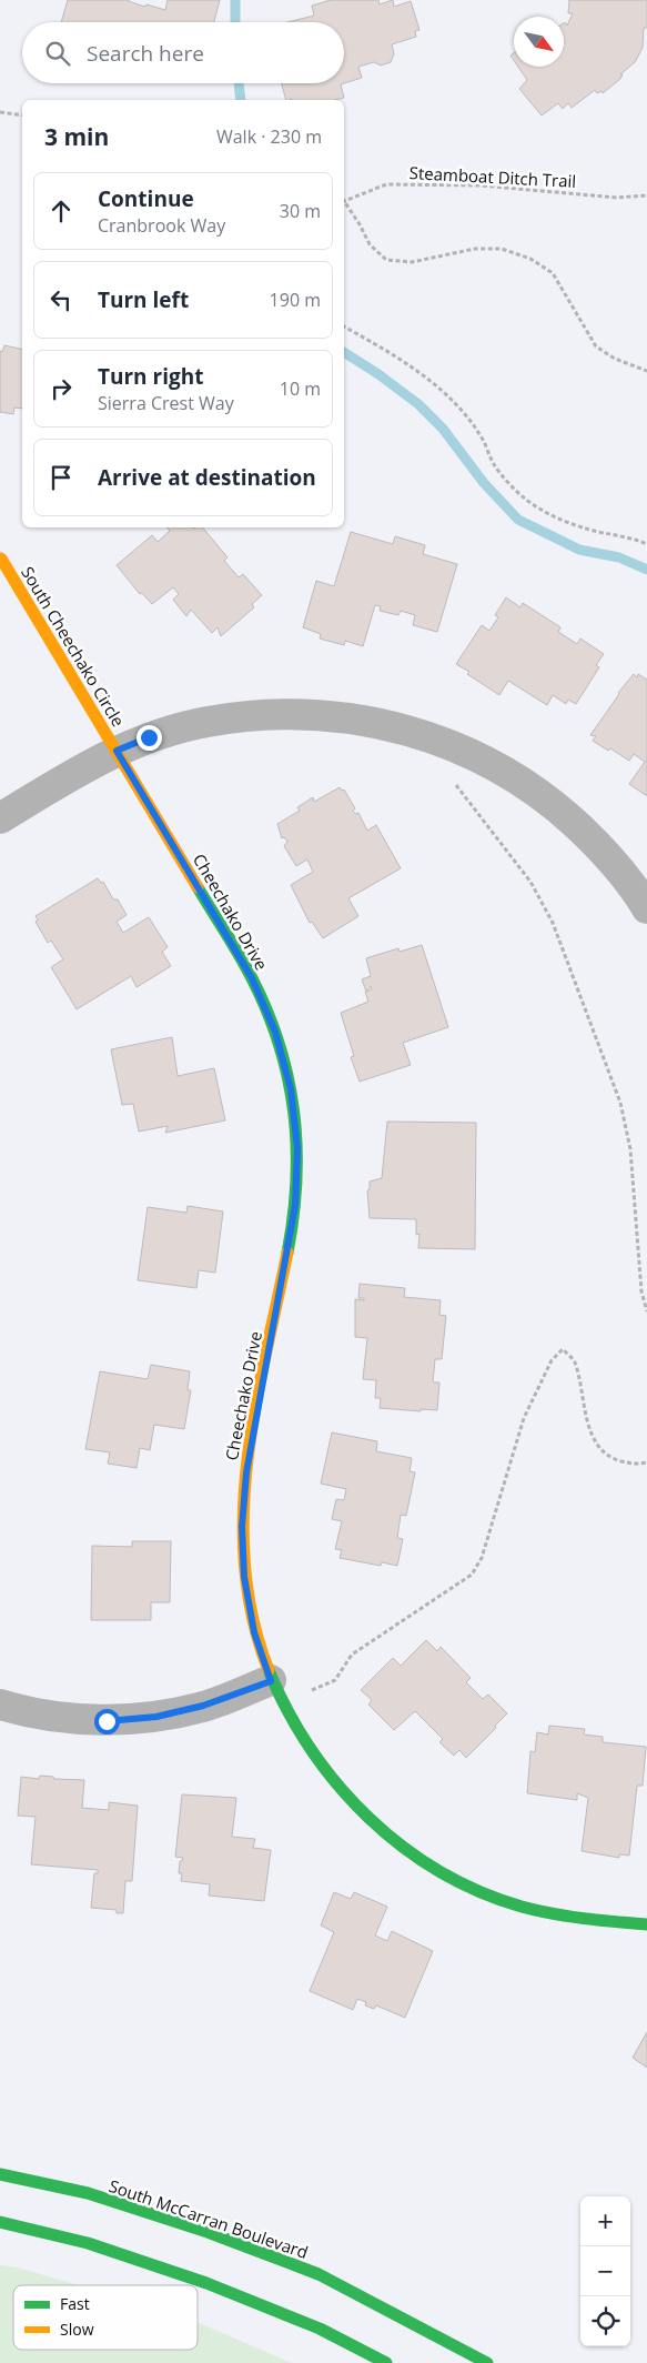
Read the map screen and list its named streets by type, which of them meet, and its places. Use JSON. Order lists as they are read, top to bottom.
{
  "streets": {
    "street": ["South Cheechako Circle", "Cheechako Drive", "South McCarran Boulevard"],
    "path": ["Steamboat Ditch Trail"]
  },
  "crossings": [
    ["South Cheechako Circle", "Cheechako Drive"]
  ],
  "legend": ["Fast", "Slow"],
  "north": "bottom right",
  "page": {
    "search": "Search here",
    "heading": ["3 min", "Walk · 230 m"],
    "list": [
      ["Continue", "Cranbrook Way", "30 m"],
      ["Turn left", "190 m"],
      ["Turn right", "Sierra Crest Way", "10 m"],
      "Arrive at destination"
    ],
    "map_buttons": ["+", "−"]
  }
}
